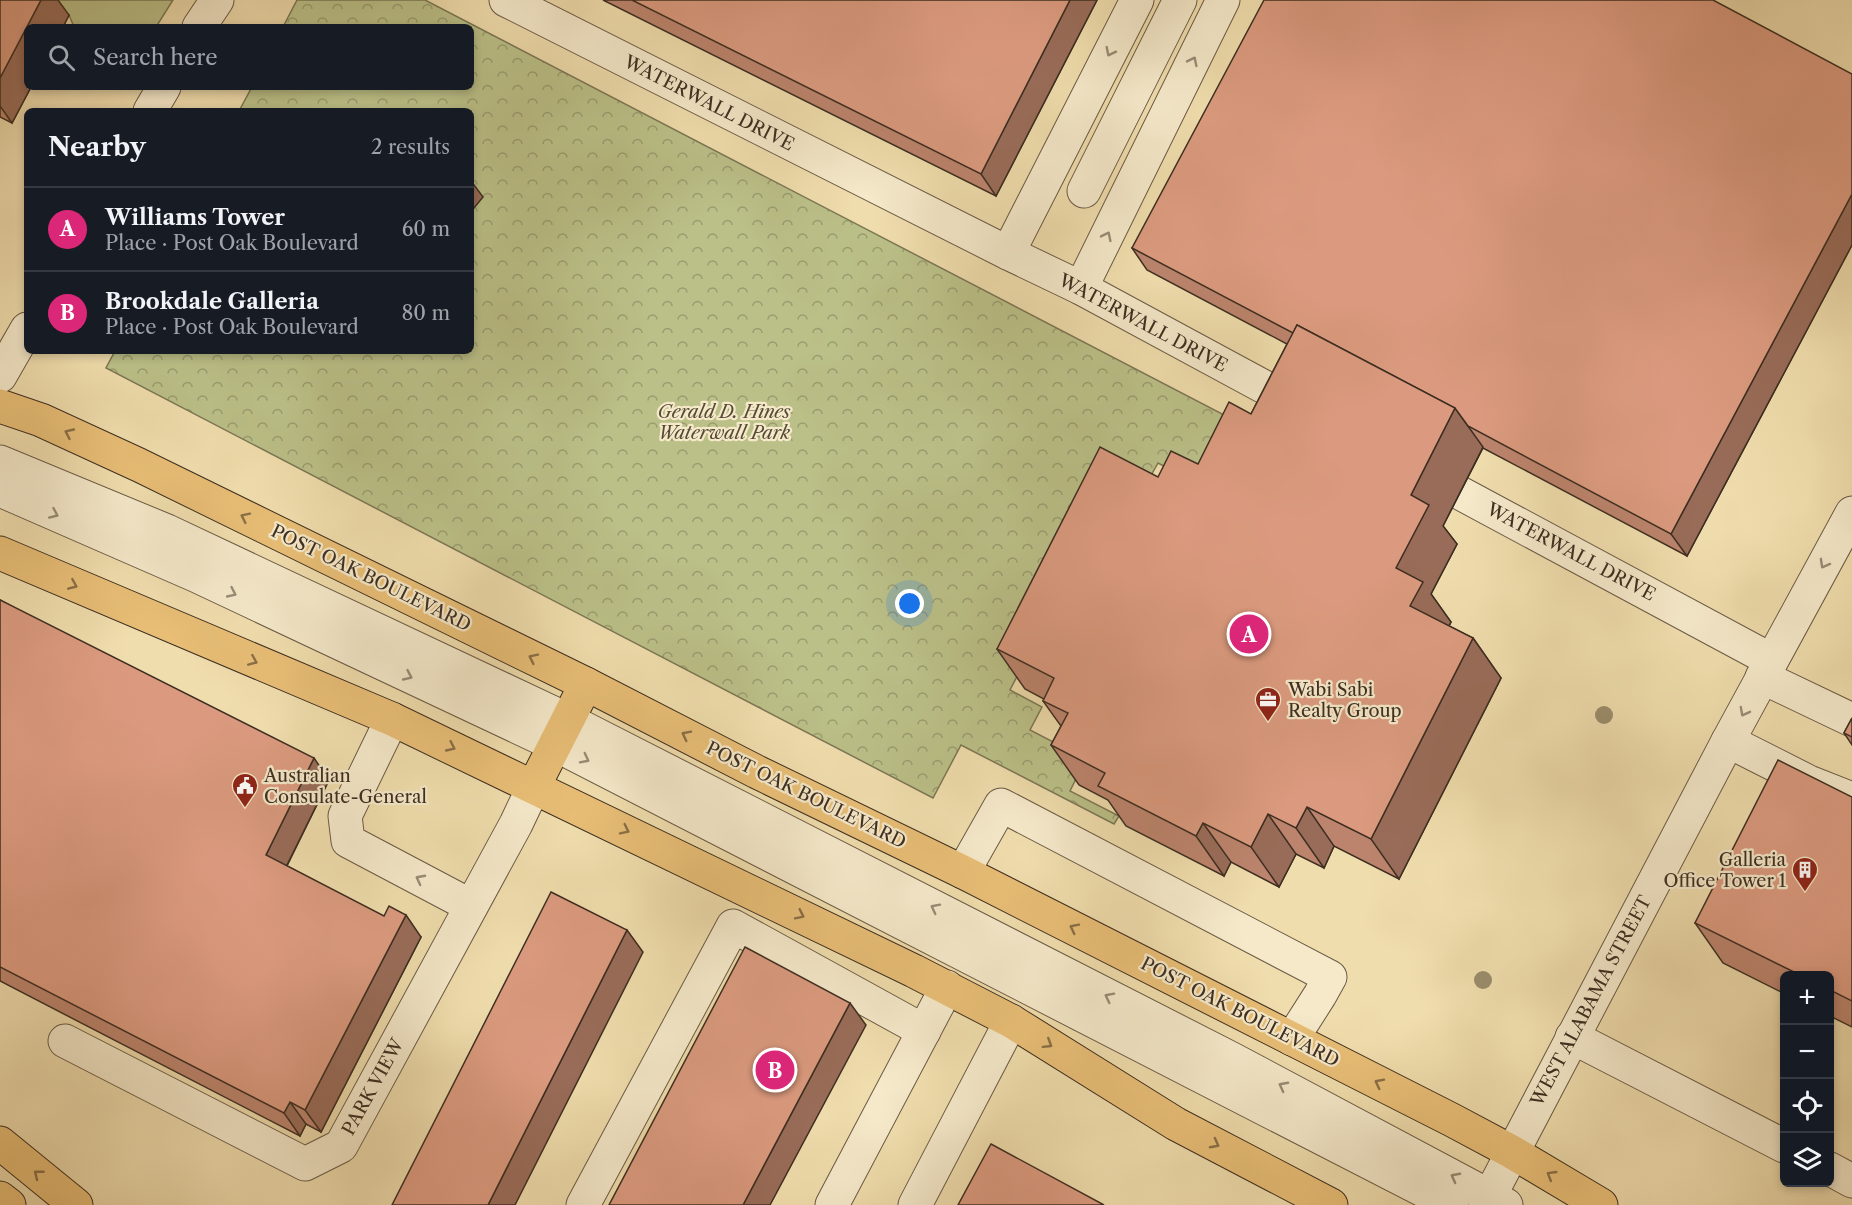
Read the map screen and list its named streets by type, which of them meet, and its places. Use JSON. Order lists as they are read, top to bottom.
{
  "streets": {
    "main road": ["POST OAK BOULEVARD"],
    "street": ["WATERWALL DRIVE", "WEST ALABAMA STREET", "PARK VIEW"]
  },
  "crossings": [
    ["WATERWALL DRIVE", "WEST ALABAMA STREET"],
    ["POST OAK BOULEVARD", "WEST ALABAMA STREET"]
  ],
  "parks": ["Gerald D. Hines Waterwall Park"],
  "places": {
    "office": ["Wabi Sabi Realty Group"],
    "public building": ["Australian Consulate-General"],
    "building": ["Galleria Office Tower 1"]
  },
  "page": {
    "search": "Search here",
    "heading": ["Nearby", "2 results"],
    "list": [
      {
        "mark": "A",
        "name": "Williams Tower",
        "note": "Place · Post Oak Boulevard",
        "value": "60 m"
      },
      {
        "mark": "B",
        "name": "Brookdale Galleria",
        "note": "Place · Post Oak Boulevard",
        "value": "80 m"
      }
    ],
    "pins": ["A", "B"],
    "map_buttons": ["+", "−"]
  }
}
